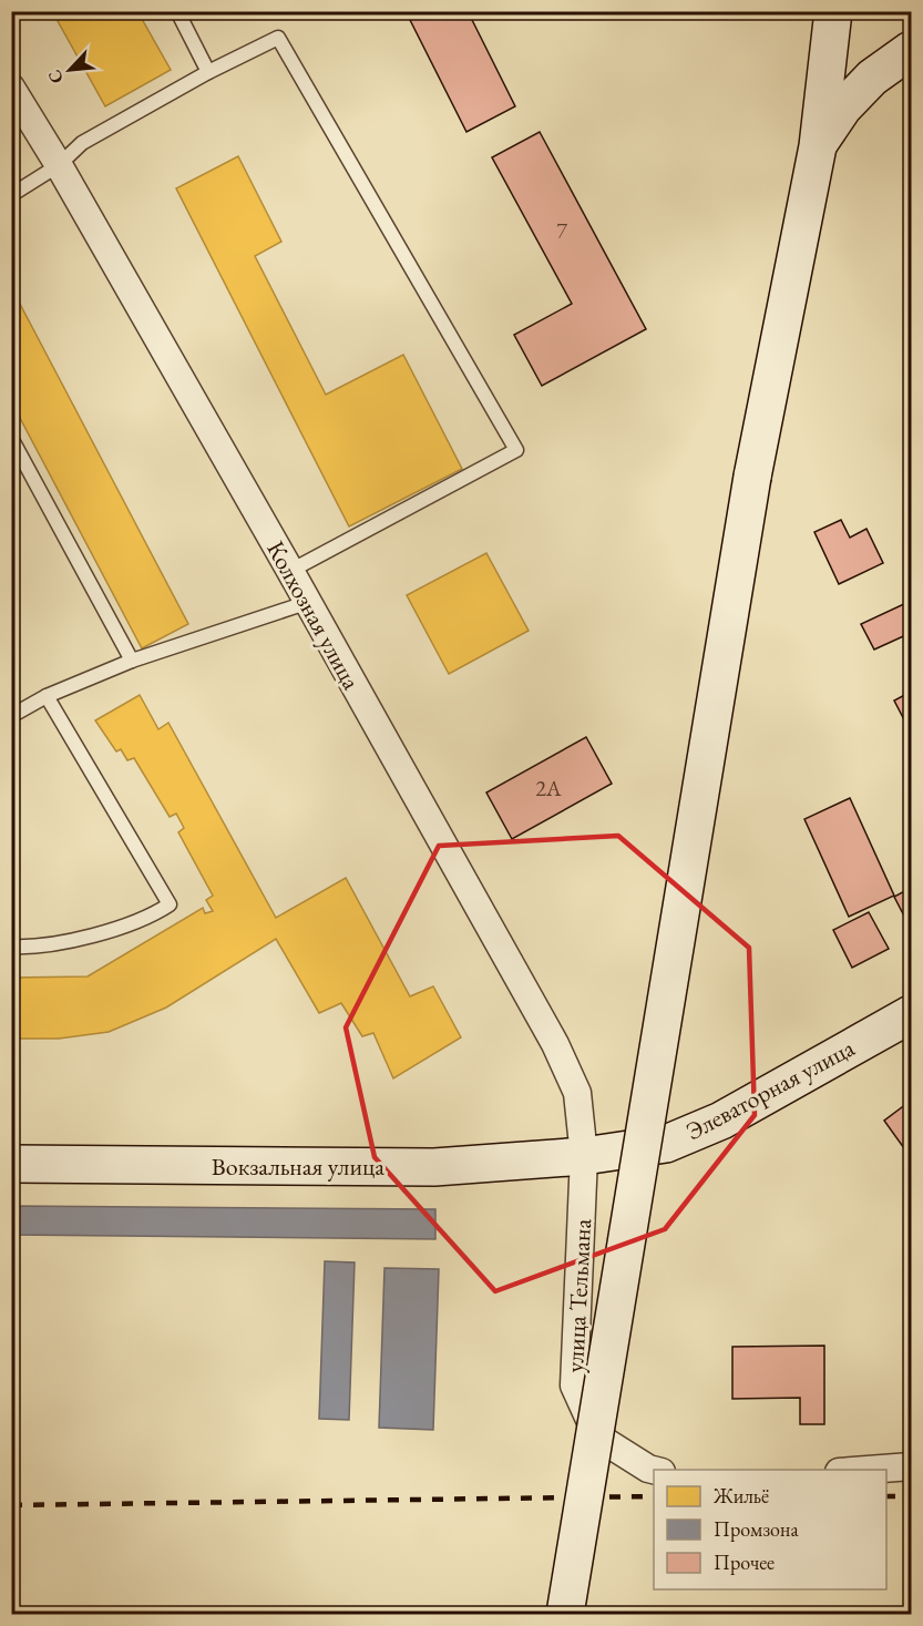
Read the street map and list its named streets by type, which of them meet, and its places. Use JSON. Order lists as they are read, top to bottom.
{
  "streets": {
    "main road": ["Элеваторная улица", "Вокзальная улица"],
    "street": ["Колхозная улица", "улица Тельмана"]
  },
  "crossings": [
    ["Колхозная улица", "Элеваторная улица"],
    ["Колхозная улица", "Вокзальная улица"],
    ["Колхозная улица", "улица Тельмана"],
    ["Элеваторная улица", "Вокзальная улица"],
    ["Элеваторная улица", "улица Тельмана"],
    ["Вокзальная улица", "улица Тельмана"]
  ],
  "house_numbers": ["7", "2А"],
  "legend": ["Жильё", "Промзона", "Прочее"],
  "north": "bottom left"
}
